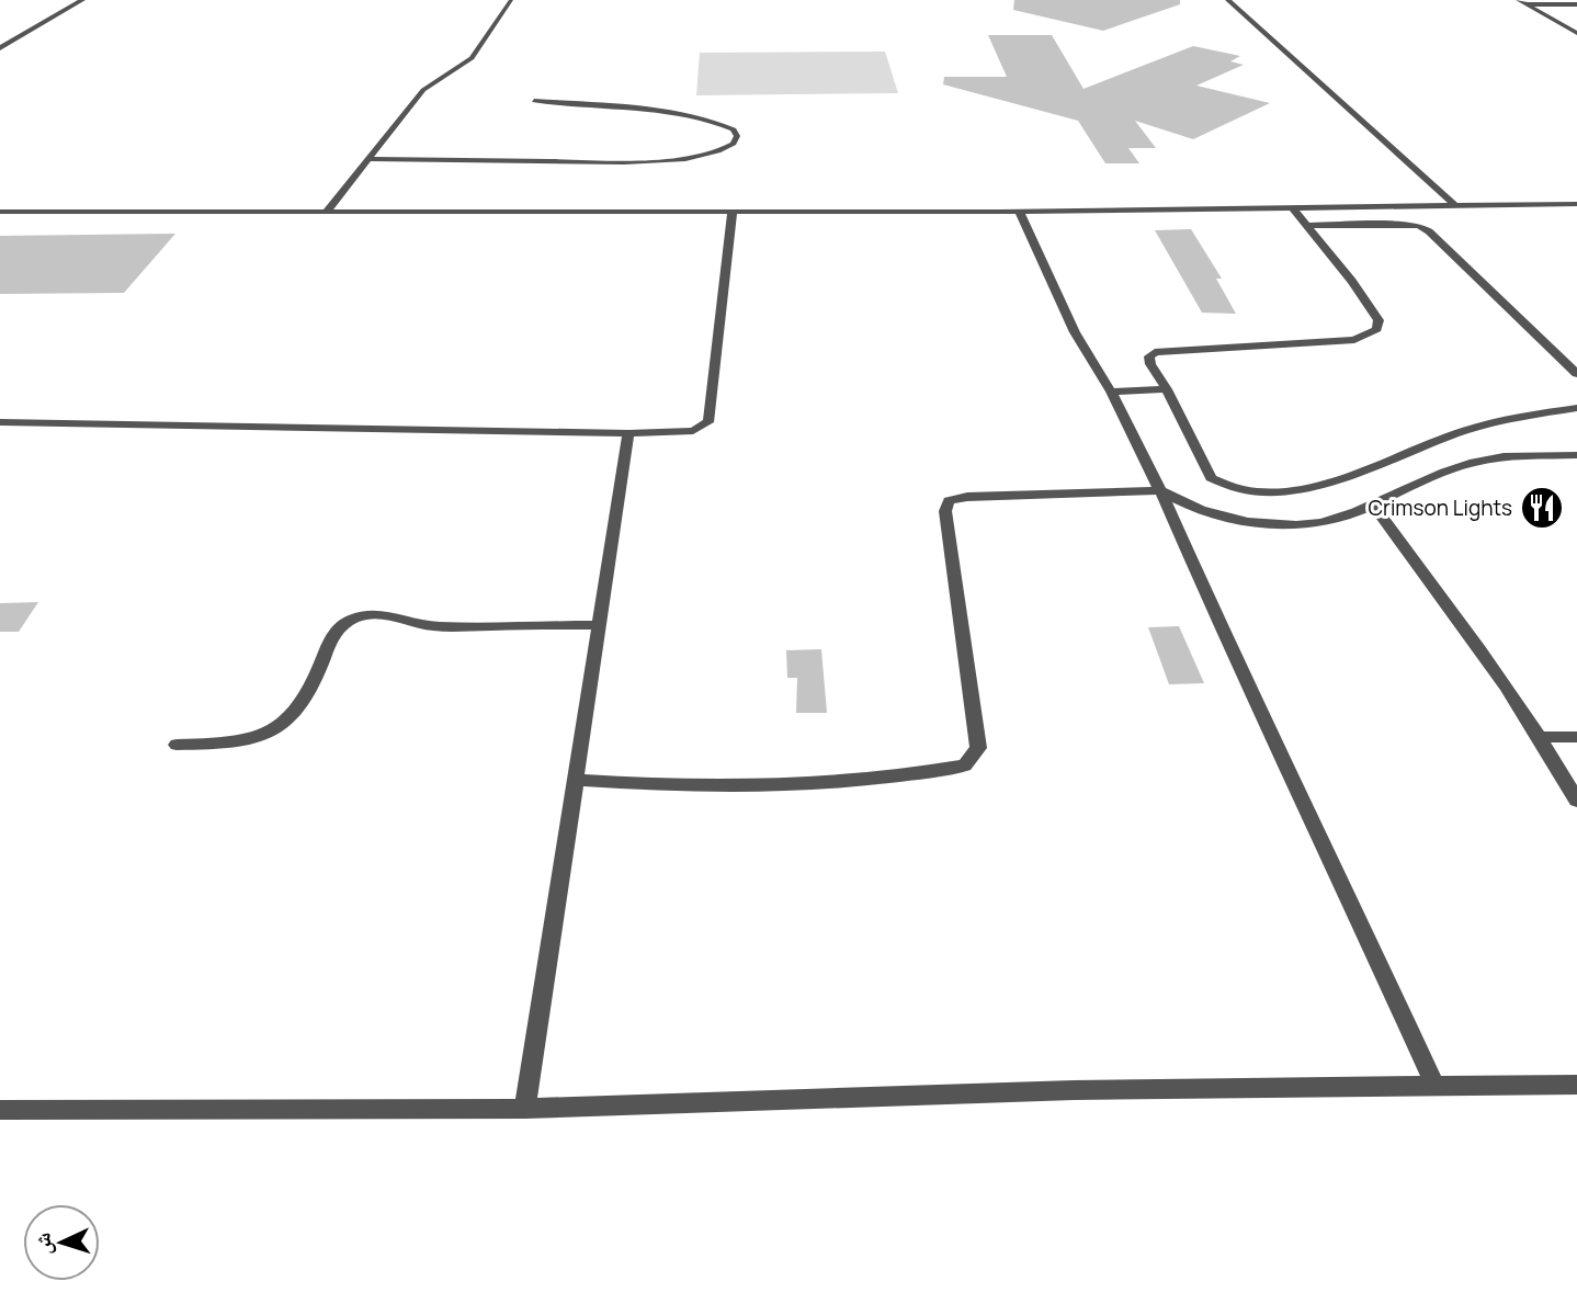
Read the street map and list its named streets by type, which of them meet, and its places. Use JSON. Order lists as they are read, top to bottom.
{
  "places": {
    "restaurant": ["Crimson Lights"]
  },
  "north": "left"
}
